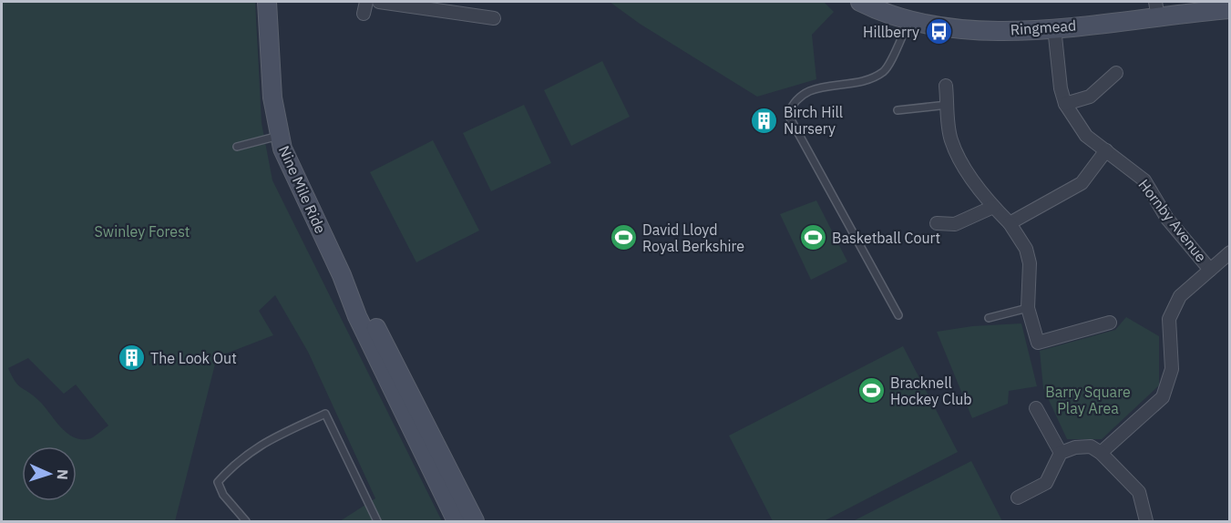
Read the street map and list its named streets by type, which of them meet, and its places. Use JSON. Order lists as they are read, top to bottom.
{
  "streets": {
    "main road": ["Ringmead", "Nine Mile Ride"],
    "street": ["Hornby Avenue"]
  },
  "crossings": [
    ["Ringmead", "Hornby Avenue"]
  ],
  "parks": ["Swinley Forest", "Barry Square Play Area"],
  "places": {
    "bus stop": ["Hillberry"],
    "building": ["Birch Hill Nursery", "The Look Out"],
    "sports": ["David Lloyd Royal Berkshire", "Basketball Court", "Bracknell Hockey Club"]
  },
  "north": "right"
}
